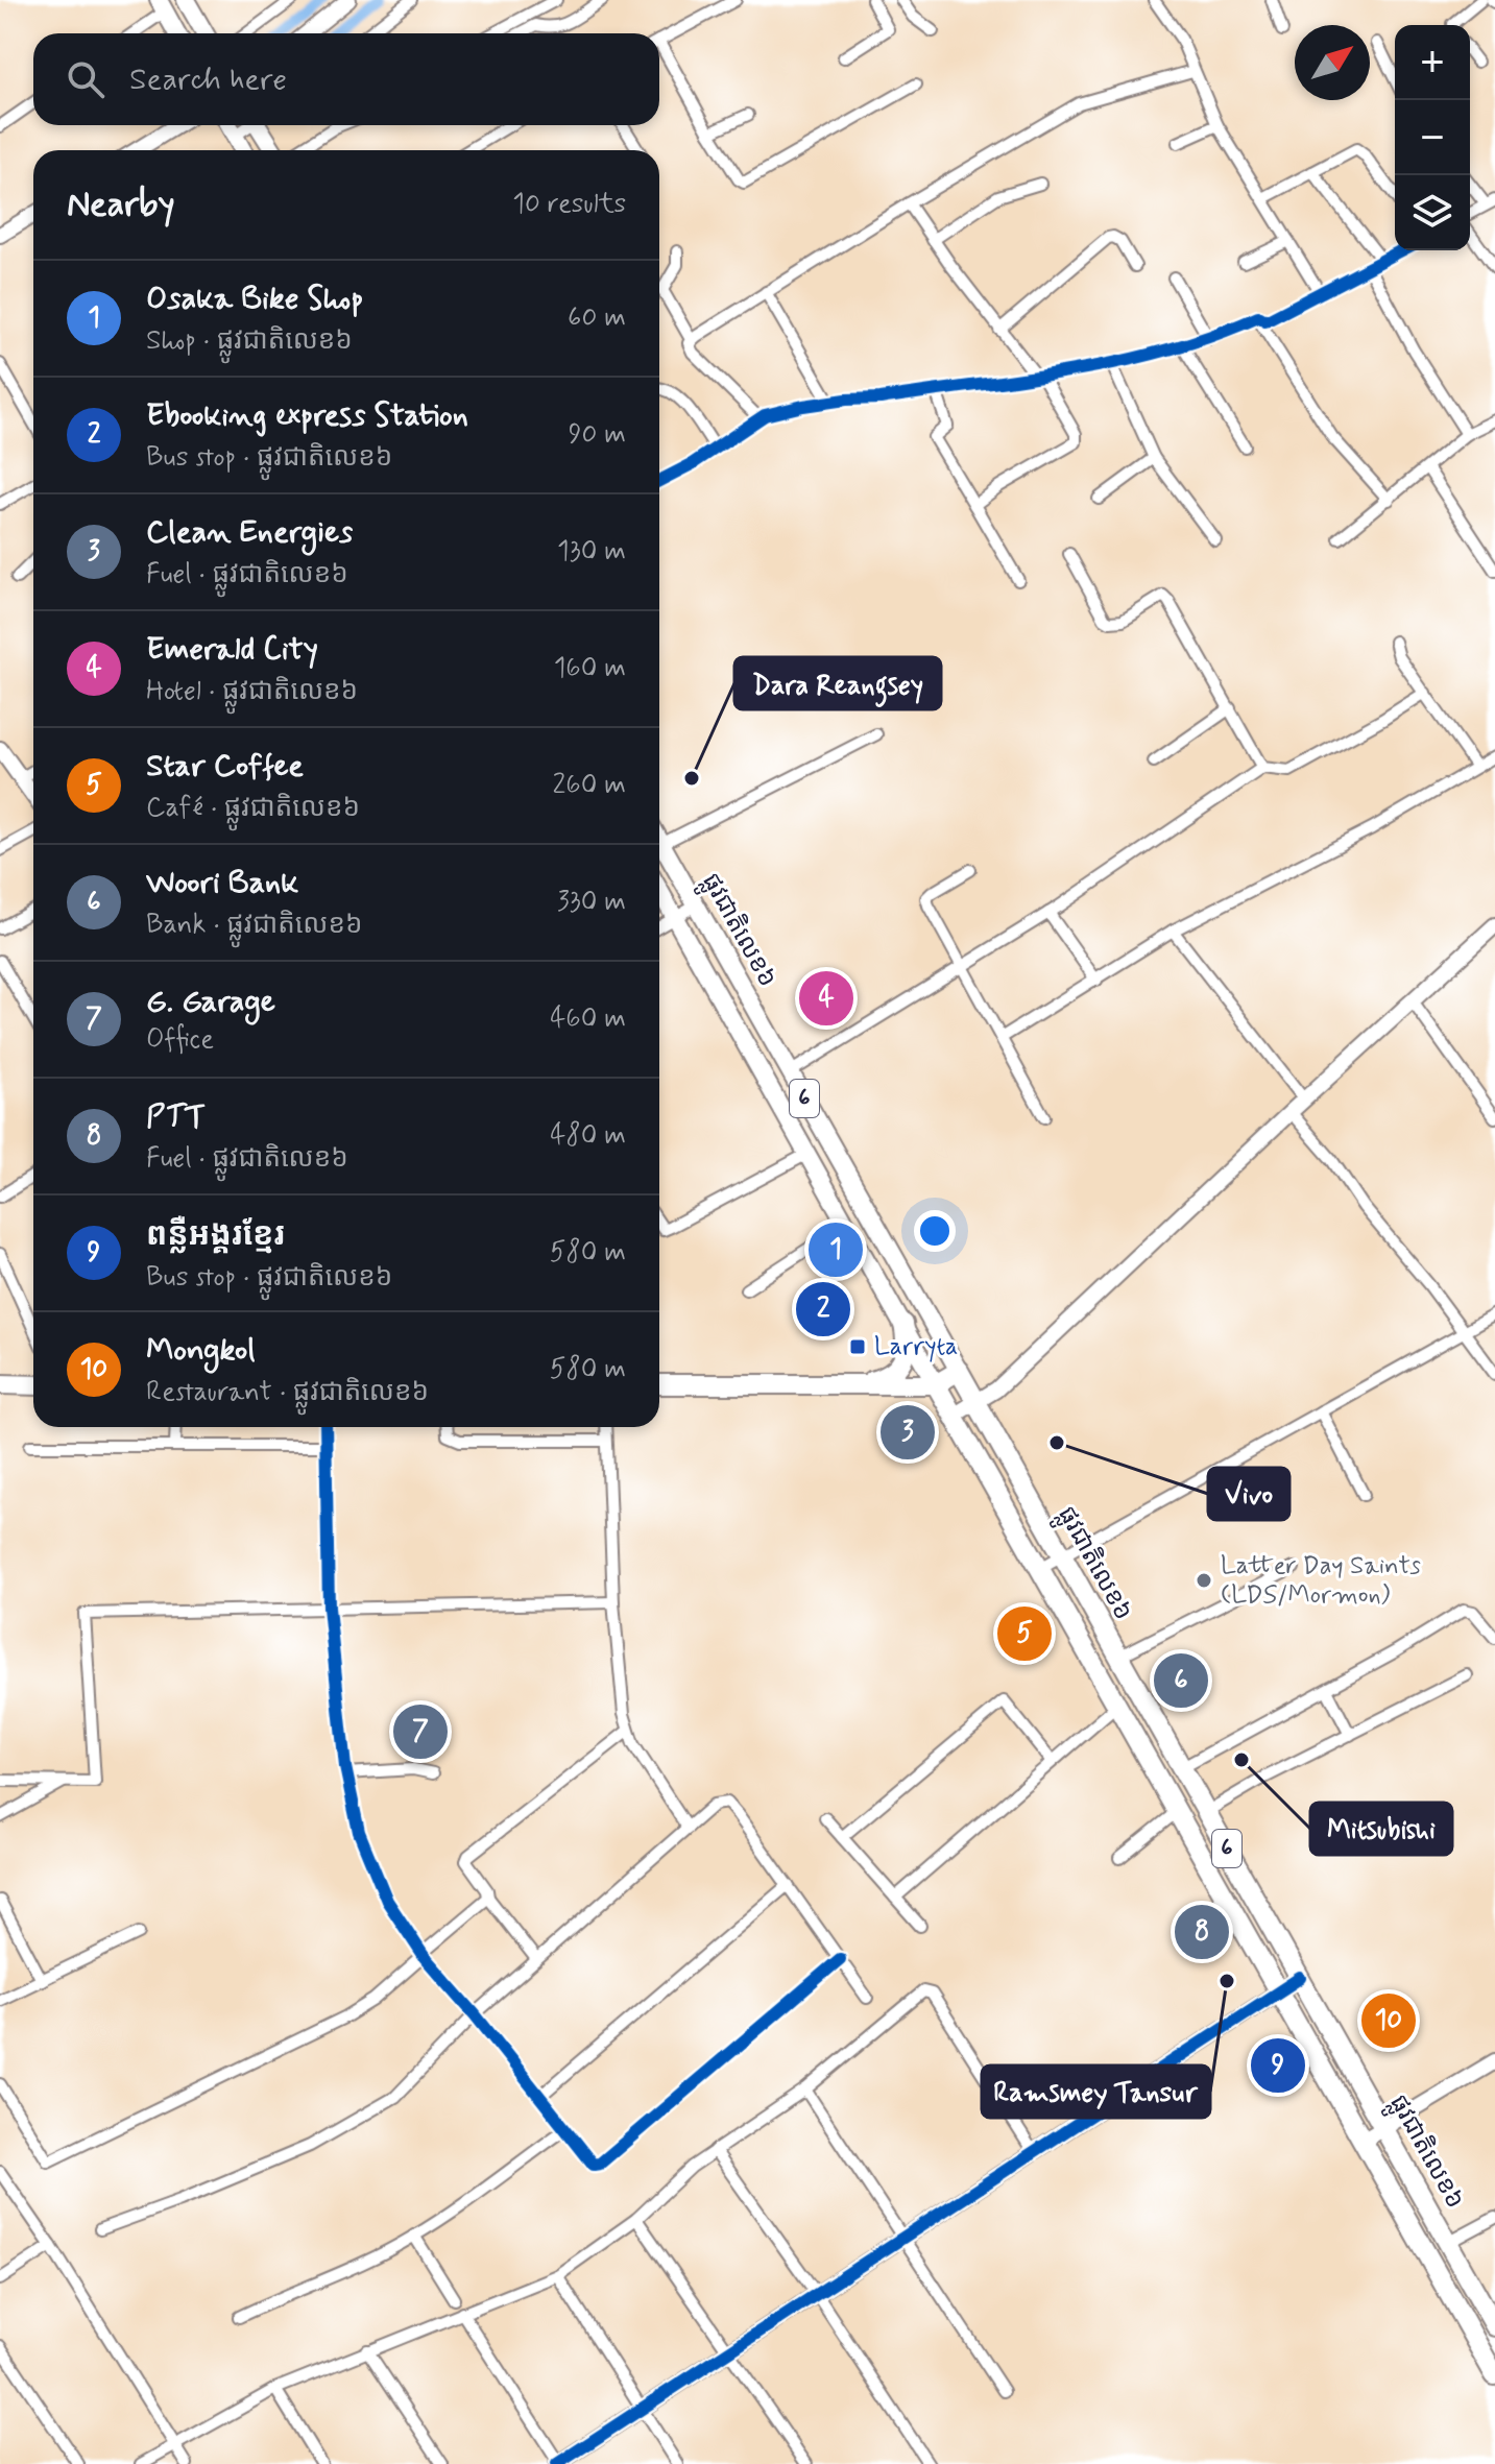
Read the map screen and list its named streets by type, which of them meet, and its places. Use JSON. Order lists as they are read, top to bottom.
{
  "streets": {
    "highway": ["ផ្លូវជាតិលេខ៦", "6"]
  },
  "places": {
    "other": [
      "Dara Reangsey",
      "Vivo",
      "Latter Day Saints (LDS/Mormon)",
      "Mitsubishi",
      "Ramsmey Tansur"
    ],
    "transit": ["Larryta"]
  },
  "north": "top right",
  "page": {
    "map_buttons": ["+", "−"],
    "search": "Search here",
    "heading": ["Nearby", "10 results"],
    "list": [
      {
        "mark": "1",
        "name": "Osaka Bike Shop",
        "note": "Shop · ផ្លូវជាតិលេខ៦",
        "value": "60 m"
      },
      {
        "mark": "2",
        "name": "Ebooking express Station",
        "note": "Bus stop · ផ្លូវជាតិលេខ៦",
        "value": "90 m"
      },
      {
        "mark": "3",
        "name": "Clean Energies",
        "note": "Fuel · ផ្លូវជាតិលេខ៦",
        "value": "130 m"
      },
      {
        "mark": "4",
        "name": "Emerald City",
        "note": "Hotel · ផ្លូវជាតិលេខ៦",
        "value": "160 m"
      },
      {
        "mark": "5",
        "name": "Star Coffee",
        "note": "Café · ផ្លូវជាតិលេខ៦",
        "value": "260 m"
      },
      {
        "mark": "6",
        "name": "Woori Bank",
        "note": "Bank · ផ្លូវជាតិលេខ៦",
        "value": "330 m"
      },
      {
        "mark": "7",
        "name": "G. Garage",
        "note": "Office",
        "value": "460 m"
      },
      {
        "mark": "8",
        "name": "PTT",
        "note": "Fuel · ផ្លូវជាតិលេខ៦",
        "value": "480 m"
      },
      {
        "mark": "9",
        "name": "ពន្លឺអង្គរខ្មែរ",
        "note": "Bus stop · ផ្លូវជាតិលេខ៦",
        "value": "580 m"
      },
      {
        "mark": "10",
        "name": "Mongkol",
        "note": "Restaurant · ផ្លូវជាតិលេខ៦",
        "value": "580 m"
      }
    ],
    "pins": [
      "4",
      "1",
      "2",
      "3",
      "5",
      "6",
      "7",
      "8",
      "10",
      "9"
    ]
  }
}
